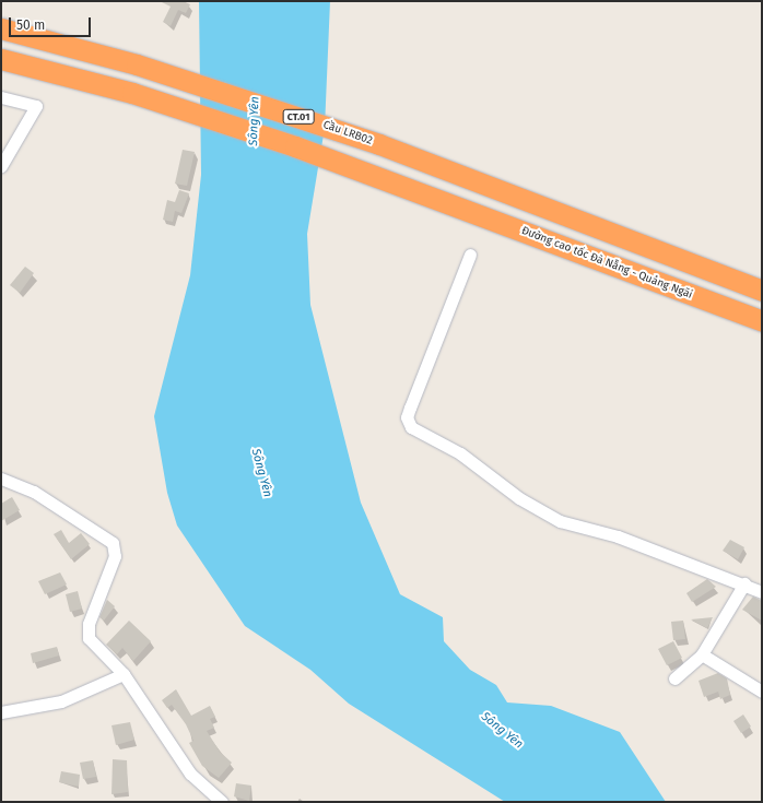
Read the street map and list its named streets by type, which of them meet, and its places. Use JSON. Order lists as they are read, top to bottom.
{
  "streets": {
    "highway": ["CT.01", "Cầu LRB02", "Đường cao tốc Đà Nẵng - Quảng Ngãi"]
  },
  "water": ["Sông Yên"],
  "scale_bar": "50 m"
}
